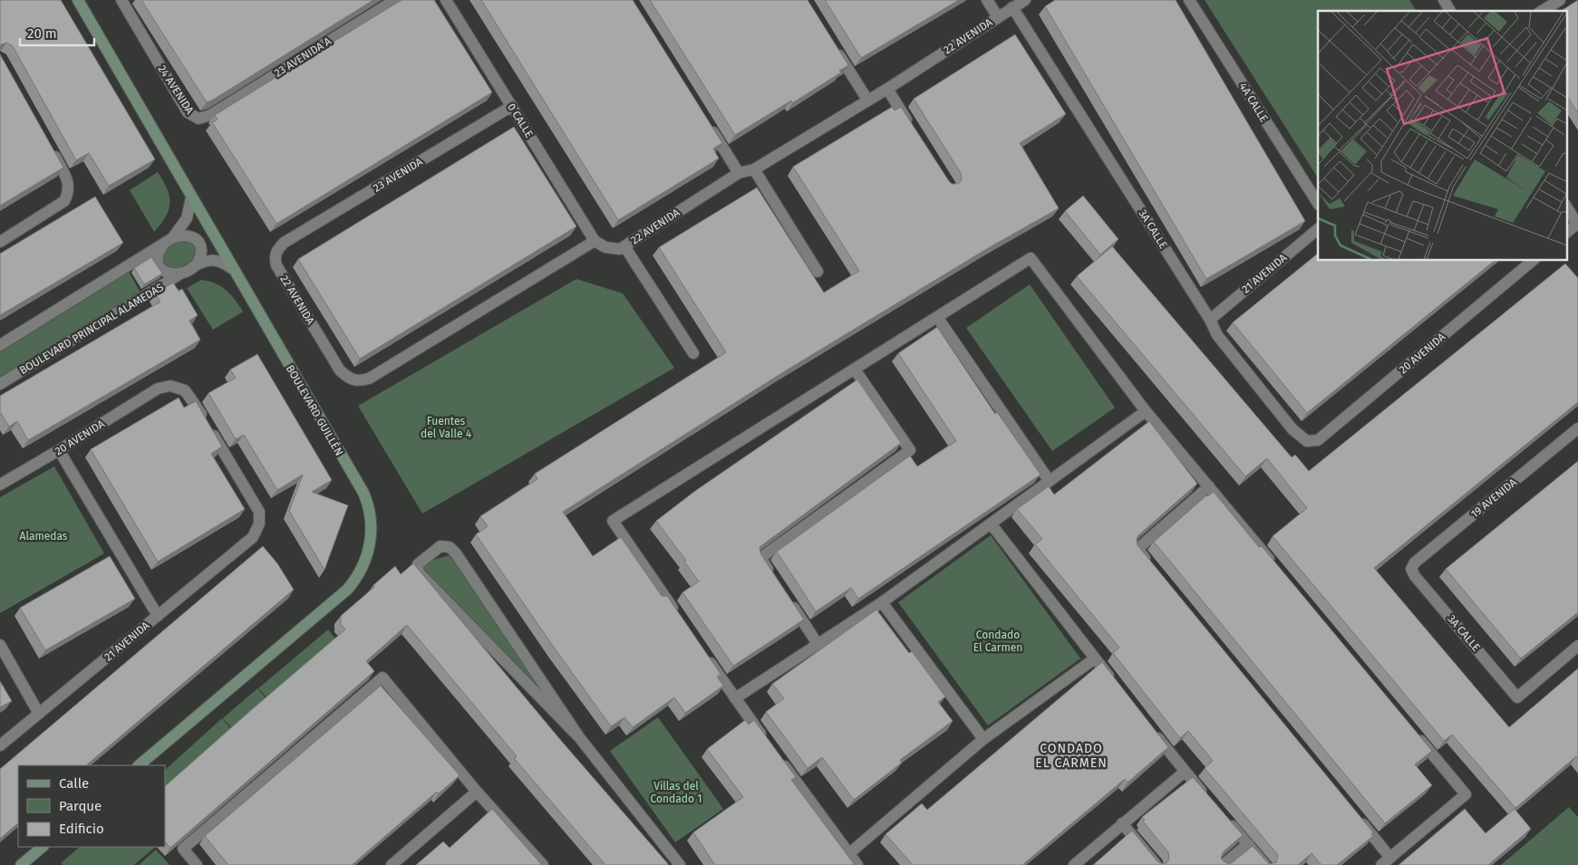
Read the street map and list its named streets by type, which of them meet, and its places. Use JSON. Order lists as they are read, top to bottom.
{
  "streets": {
    "main road": ["BOULEVARD GUILLÉN"],
    "street": [
      "22 AVENIDA",
      "23 AVENIDA A",
      "24 AVENIDA",
      "4A CALLE",
      "0 CALLE",
      "23 AVENIDA",
      "3A CALLE",
      "21 AVENIDA",
      "BOULEVARD PRINCIPAL ALAMEDAS",
      "20 AVENIDA",
      "19 AVENIDA"
    ]
  },
  "crossings": [
    ["22 AVENIDA", "0 CALLE"],
    ["22 AVENIDA", "23 AVENIDA"],
    ["22 AVENIDA", "3A CALLE"],
    ["23 AVENIDA A", "24 AVENIDA"],
    ["0 CALLE", "23 AVENIDA"],
    ["3A CALLE", "21 AVENIDA"],
    ["3A CALLE", "20 AVENIDA"],
    ["3A CALLE", "19 AVENIDA"],
    ["21 AVENIDA", "20 AVENIDA"]
  ],
  "districts": ["CONDADO EL CARMEN"],
  "parks": [
    "Fuentes del Valle 4",
    "Alamedas",
    "Condado El Carmen",
    "Villas del Condado 1"
  ],
  "legend": ["Calle", "Parque", "Edificio"],
  "scale_bar": "20 m"
}
